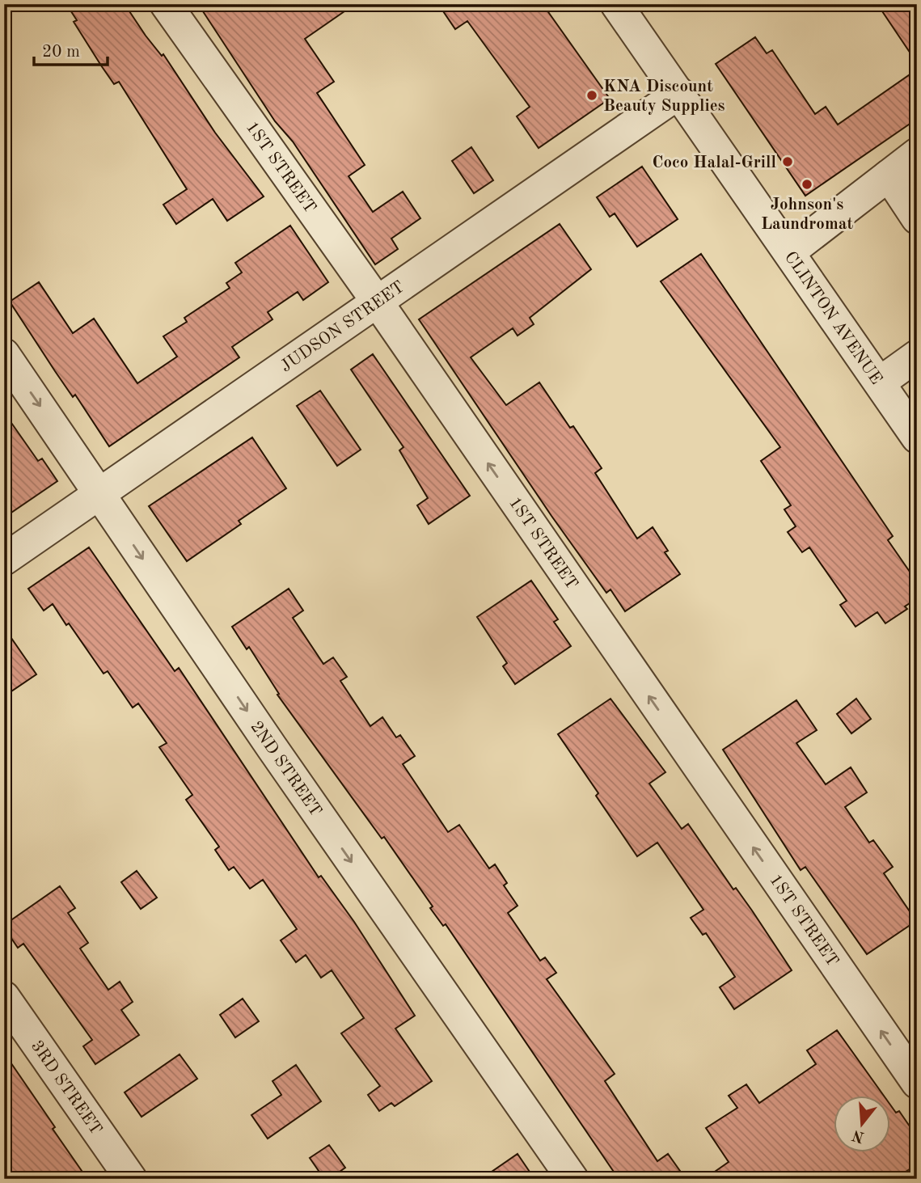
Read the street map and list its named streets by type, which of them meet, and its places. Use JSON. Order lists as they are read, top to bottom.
{
  "streets": {
    "street": [
      "1ST STREET",
      "CLINTON AVENUE",
      "JUDSON STREET",
      "2ND STREET",
      "3RD STREET"
    ]
  },
  "crossings": [
    ["1ST STREET", "JUDSON STREET"],
    ["CLINTON AVENUE", "JUDSON STREET"],
    ["JUDSON STREET", "2ND STREET"]
  ],
  "one_way": ["1ST STREET", "2ND STREET"],
  "places": ["KNA Discount Beauty Supplies", "Coco Halal-Grill", "Johnson's Laundromat"],
  "scale_bar": "20 m",
  "north": "bottom"
}
